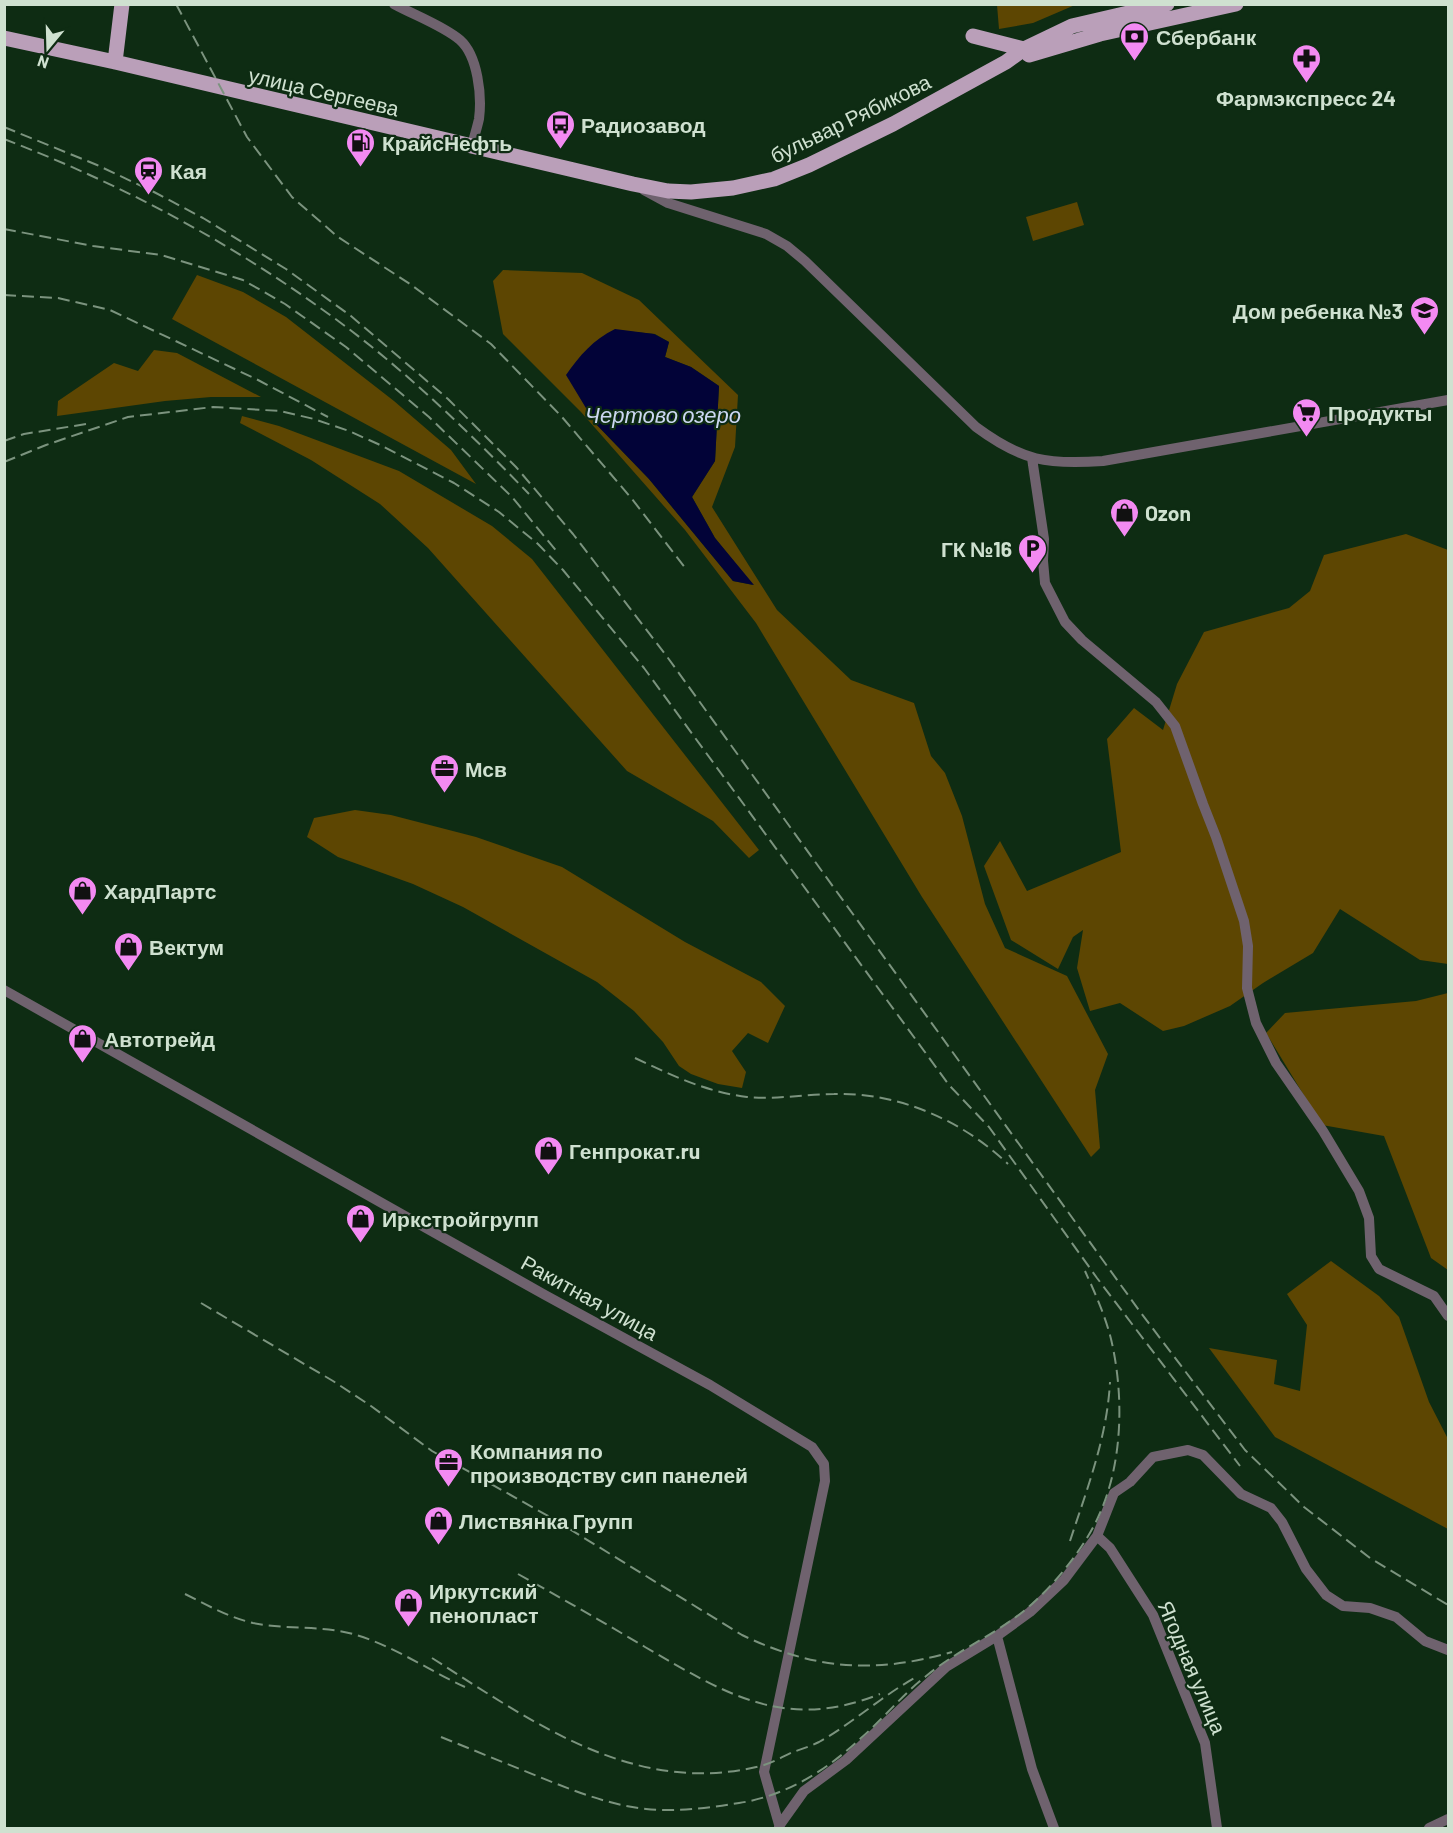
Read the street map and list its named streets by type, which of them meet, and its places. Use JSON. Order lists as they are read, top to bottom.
{
  "streets": {
    "main road": ["улица Сергеева", "бульвар Рябикова"],
    "street": ["Ракитная улица", "Ягодная улица"]
  },
  "crossings": [
    ["улица Сергеева", "бульвар Рябикова"]
  ],
  "water": ["Чертово озеро"],
  "places": {
    "bank": ["Сбербанк"],
    "pharmacy": ["Фармэкспресс 24"],
    "bus stop": ["Радиозавод"],
    "fuel station": ["КрайсНефть"],
    "station": ["Кая"],
    "school or university": ["Дом ребенка №3"],
    "supermarket": ["Продукты"],
    "shop": [
      "Ozon",
      "ХардПартс",
      "Вектум",
      "Автотрейд",
      "Генпрокат.ru",
      "Иркстройгрупп",
      "Листвянка Групп",
      "Иркутский пенопласт"
    ],
    "parking": ["ГК №16"],
    "office": ["Мсв", "Компания по производству сип панелей"]
  },
  "north": "bottom"
}
